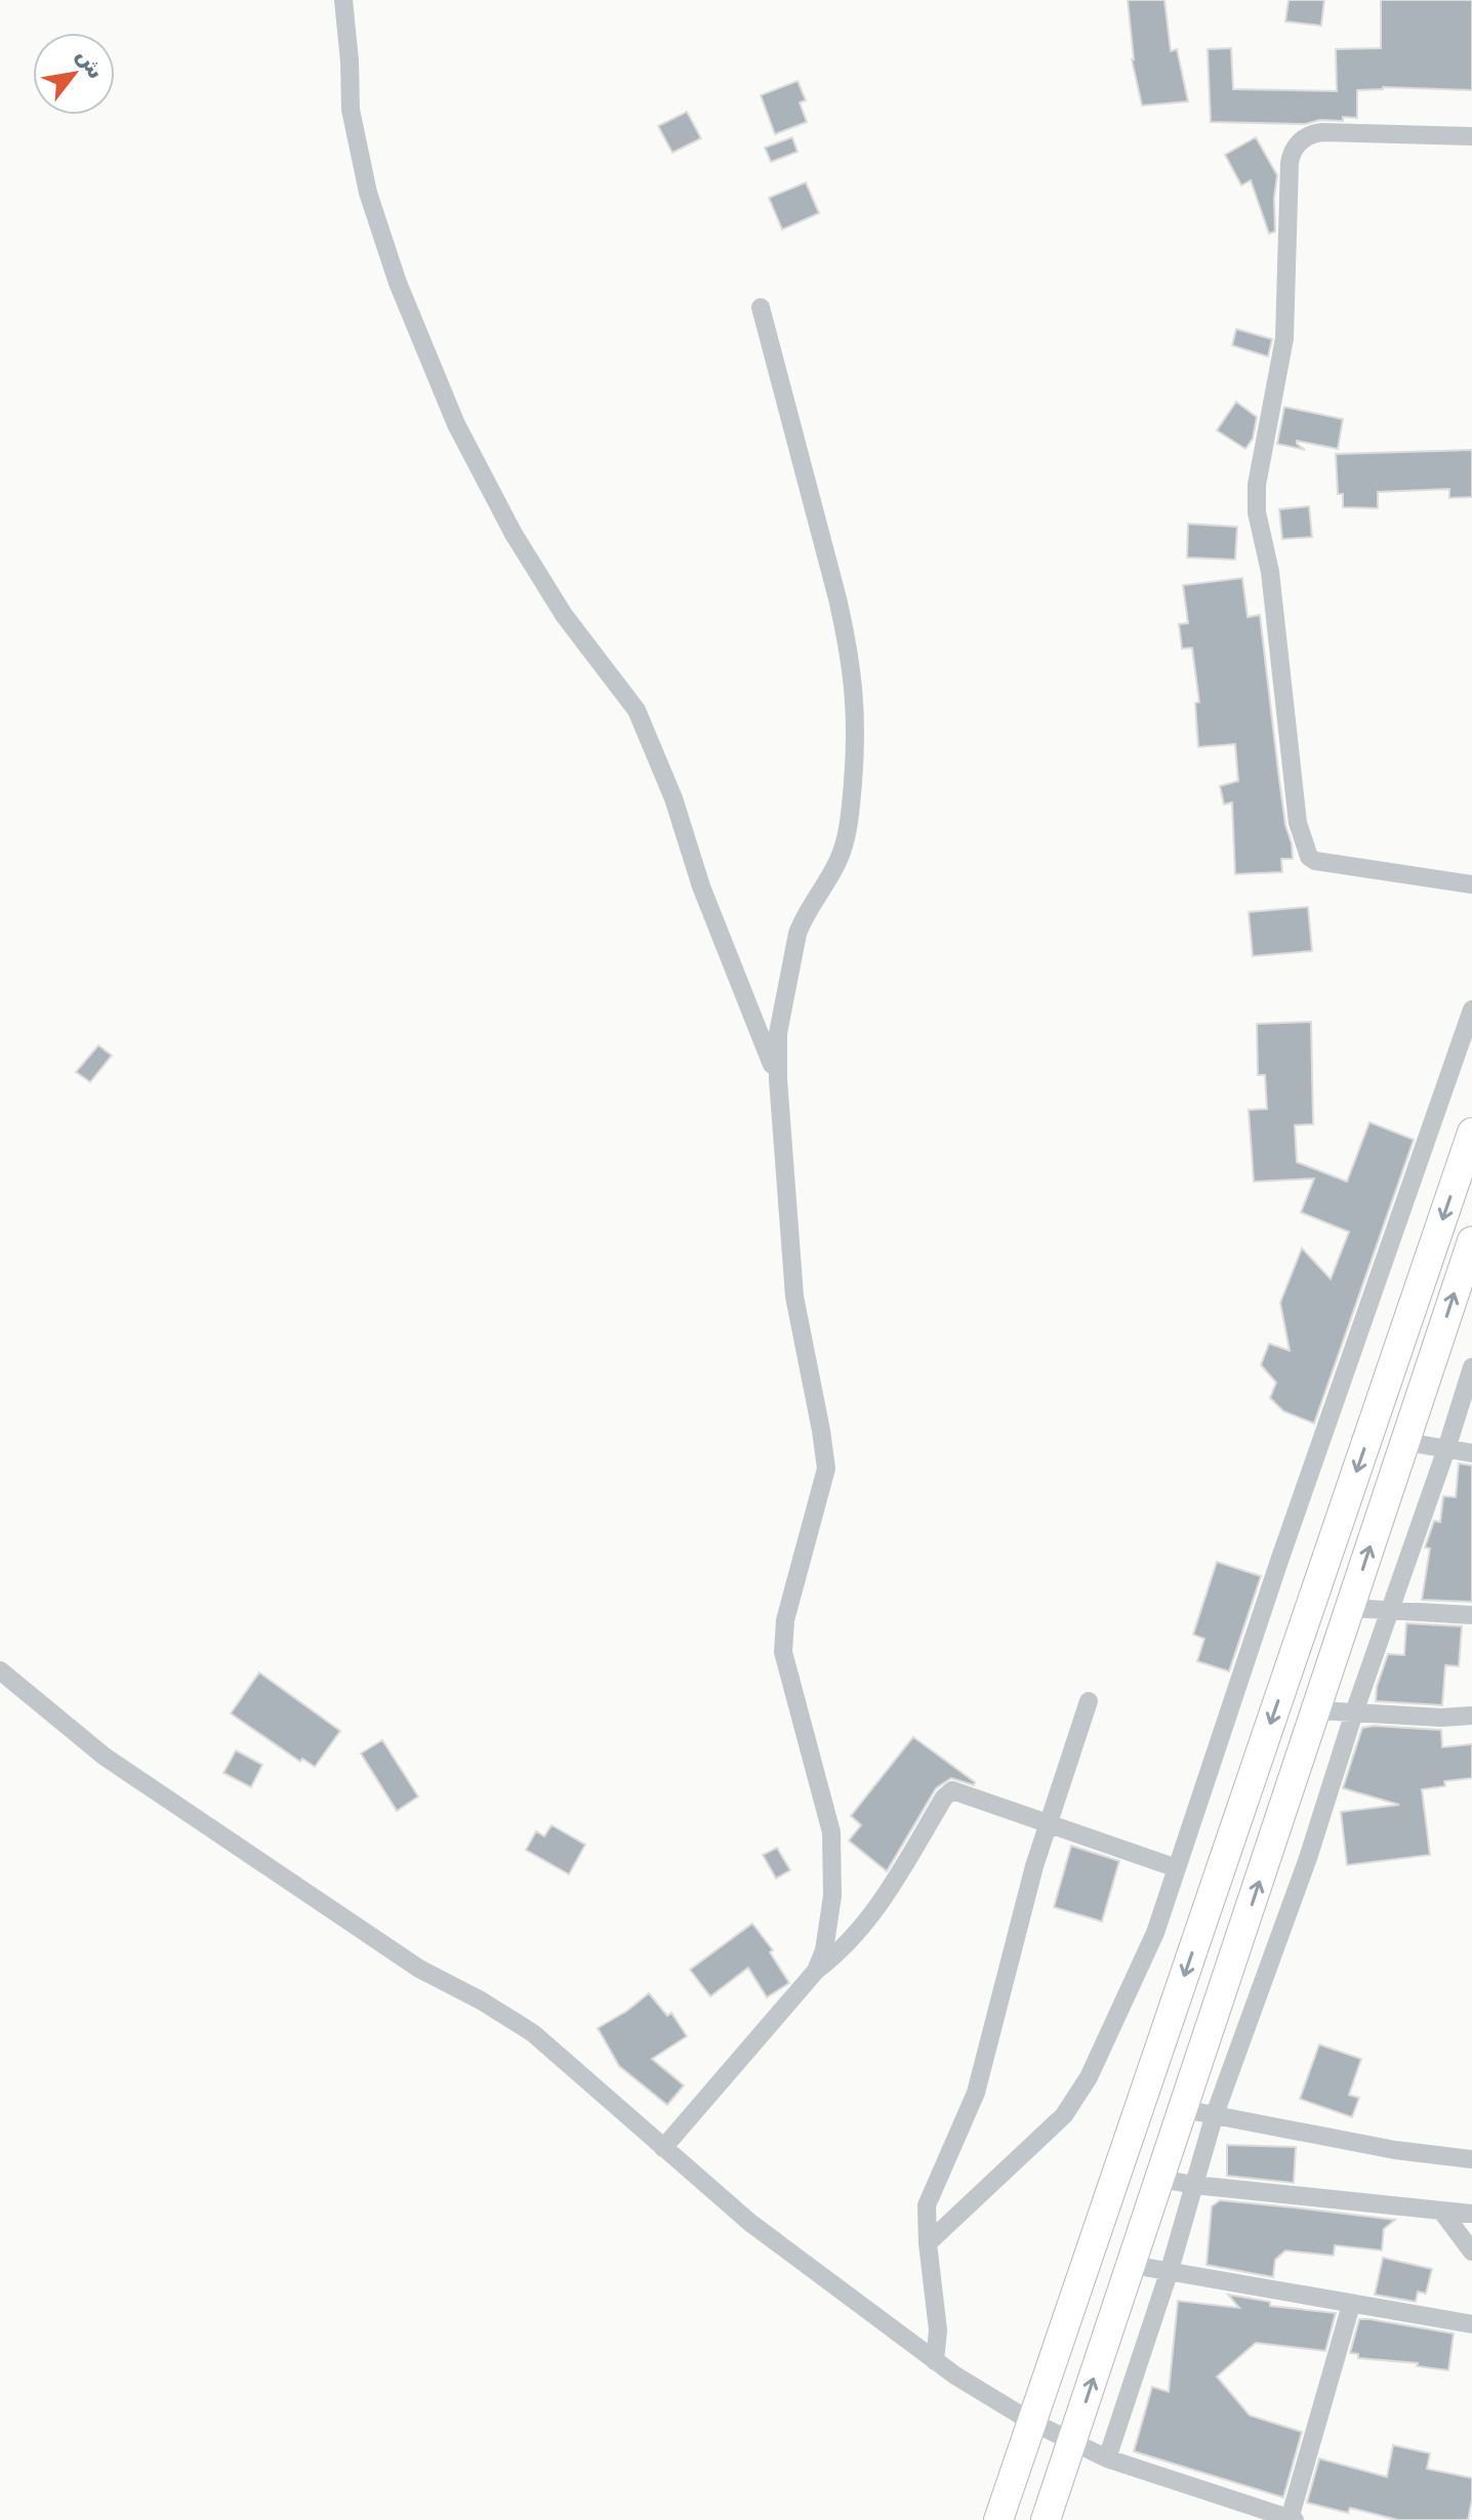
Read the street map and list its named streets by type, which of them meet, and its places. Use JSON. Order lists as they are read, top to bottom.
{
  "north": "top right"
}
